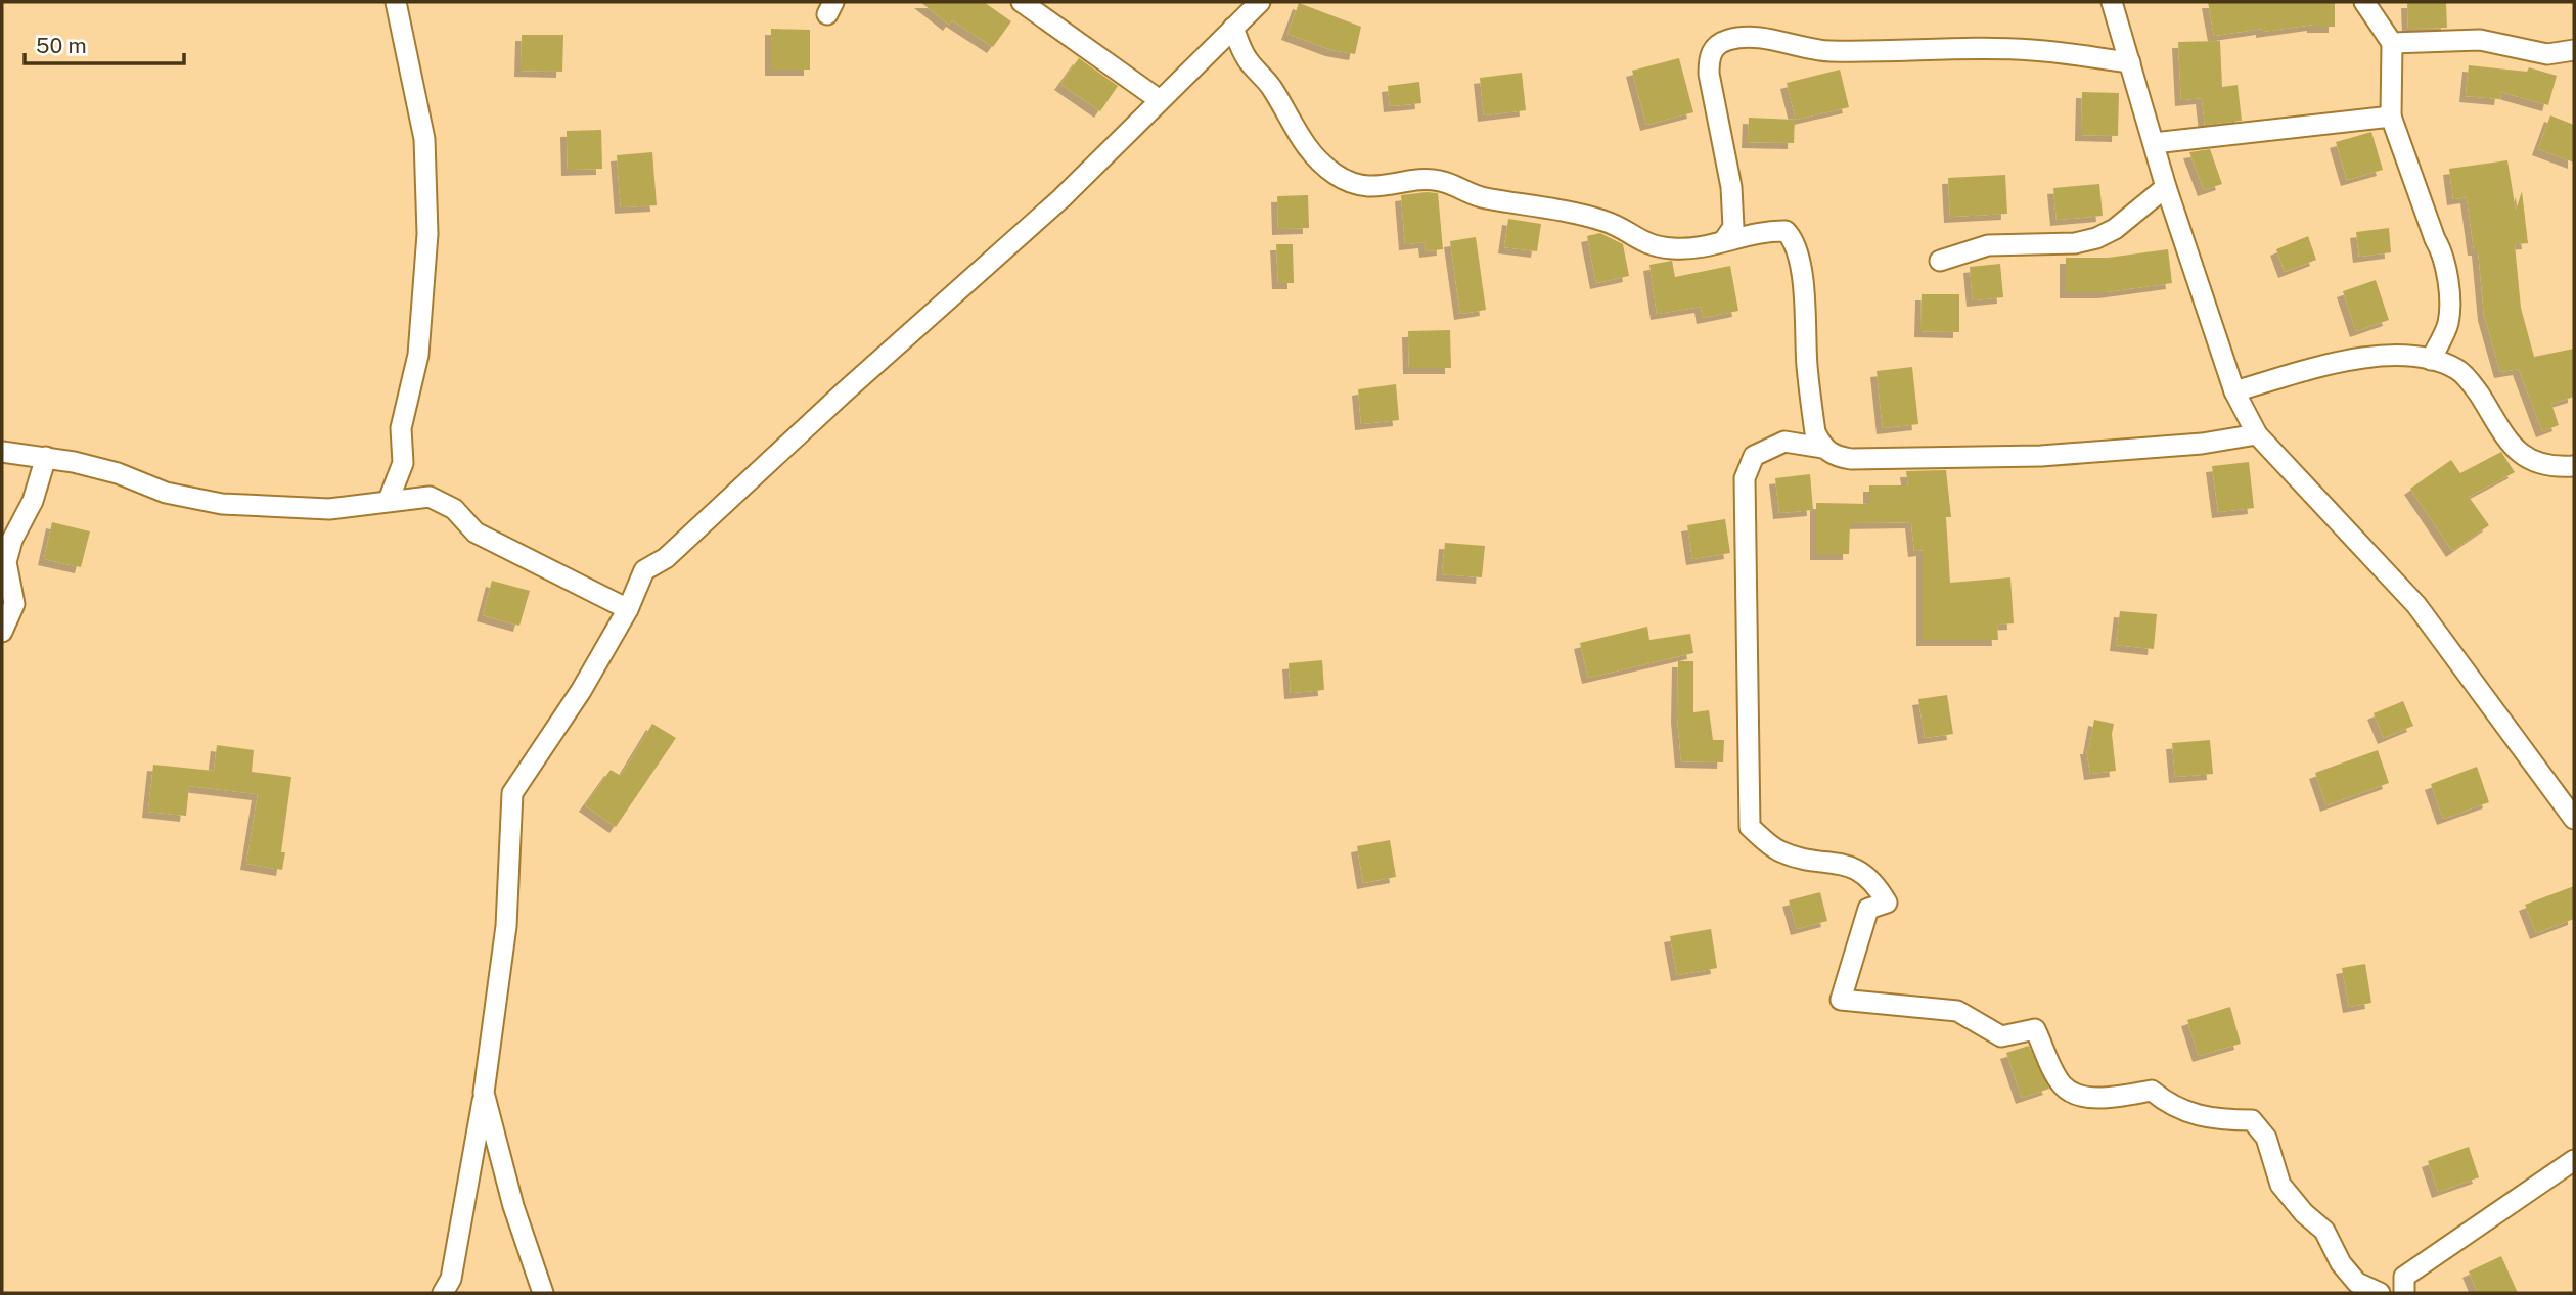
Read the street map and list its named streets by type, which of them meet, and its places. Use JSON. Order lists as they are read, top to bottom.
{
  "scale_bar": "50 m"
}
